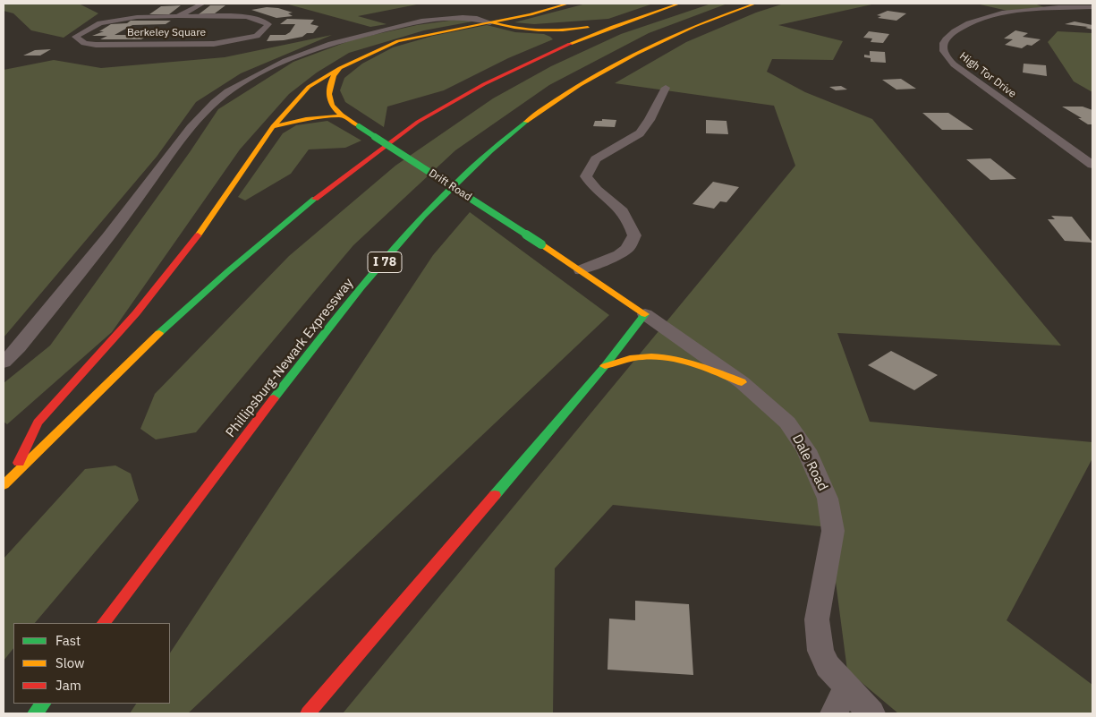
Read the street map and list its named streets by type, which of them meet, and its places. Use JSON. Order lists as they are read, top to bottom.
{
  "streets": {
    "main road": [
      "Drift Road",
      "I 78",
      "Phillipsburg-Newark Expressway",
      "Dale Road"
    ],
    "street": ["Berkeley Square", "High Tor Drive"]
  },
  "crossings": [
    ["Drift Road", "Dale Road"]
  ],
  "legend": ["Fast", "Slow", "Jam"]
}
